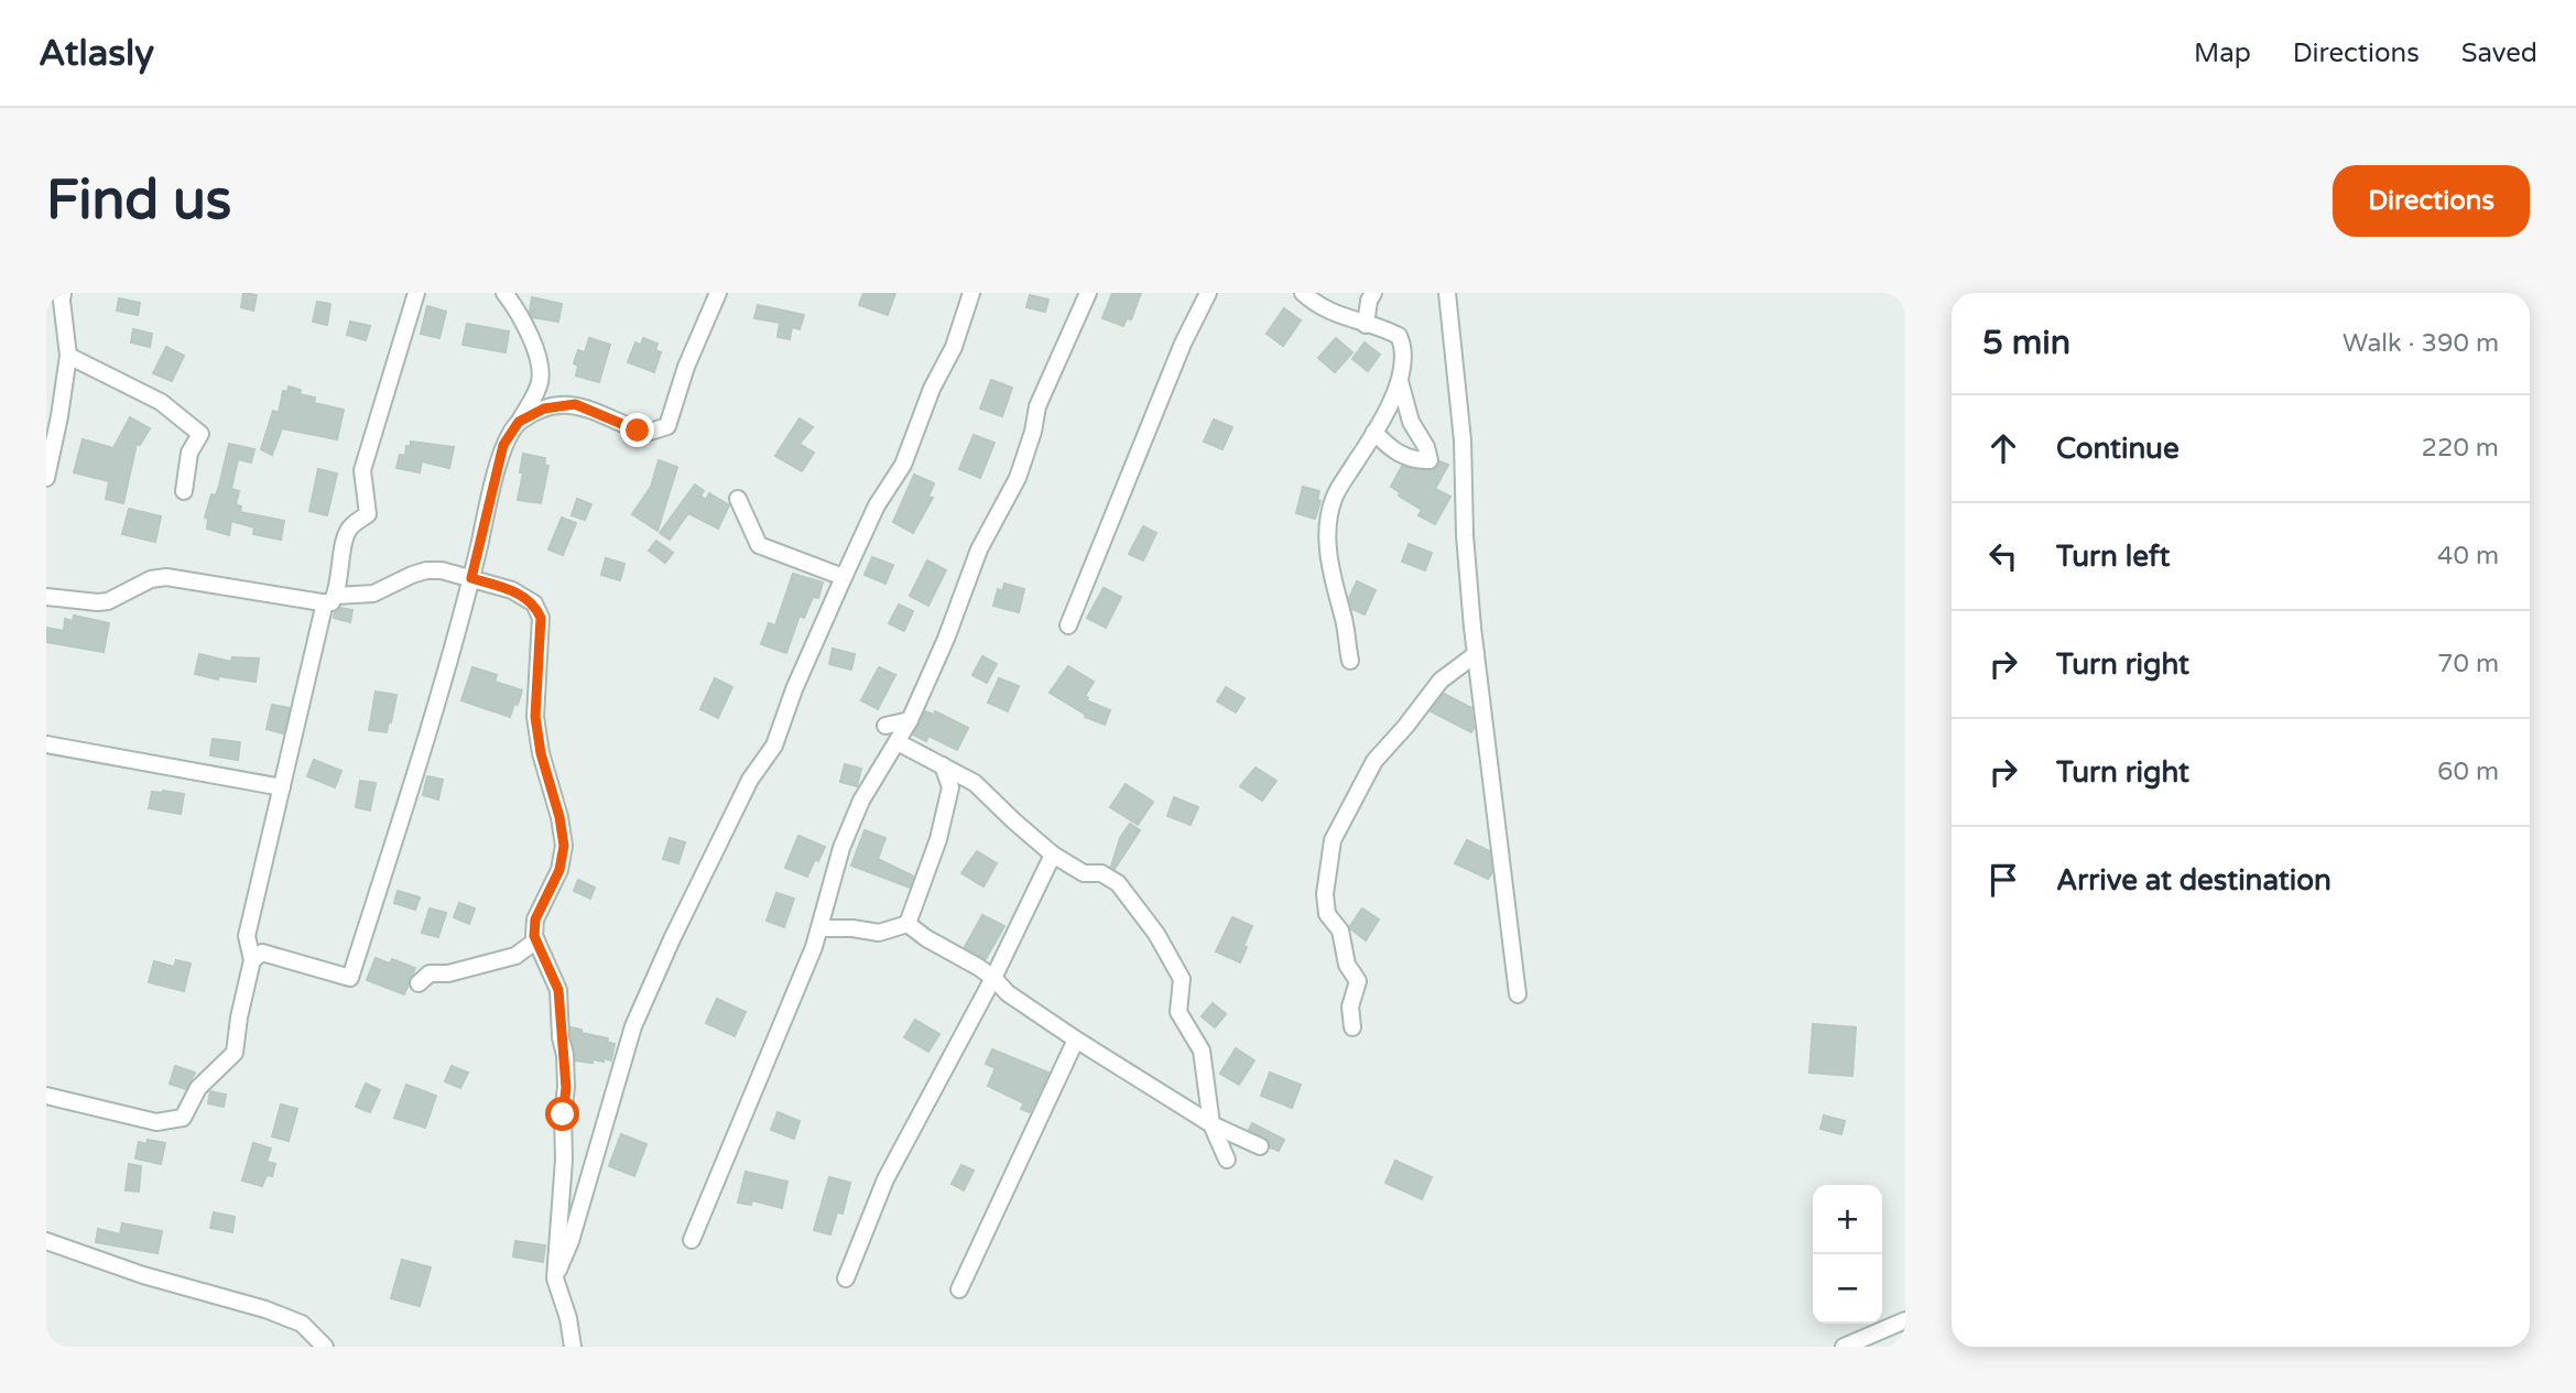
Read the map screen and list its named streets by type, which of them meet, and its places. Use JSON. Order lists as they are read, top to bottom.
{
  "page": {
    "header": "Atlasly",
    "nav": ["Map", "Directions", "Saved"],
    "buttons": "Directions",
    "title": "Find us",
    "heading": ["5 min", "Walk · 390 m"],
    "list": [
      ["Continue", "220 m"],
      ["Turn left", "40 m"],
      ["Turn right", "70 m"],
      ["Turn right", "60 m"],
      "Arrive at destination"
    ],
    "map_buttons": ["+", "−"]
  }
}
